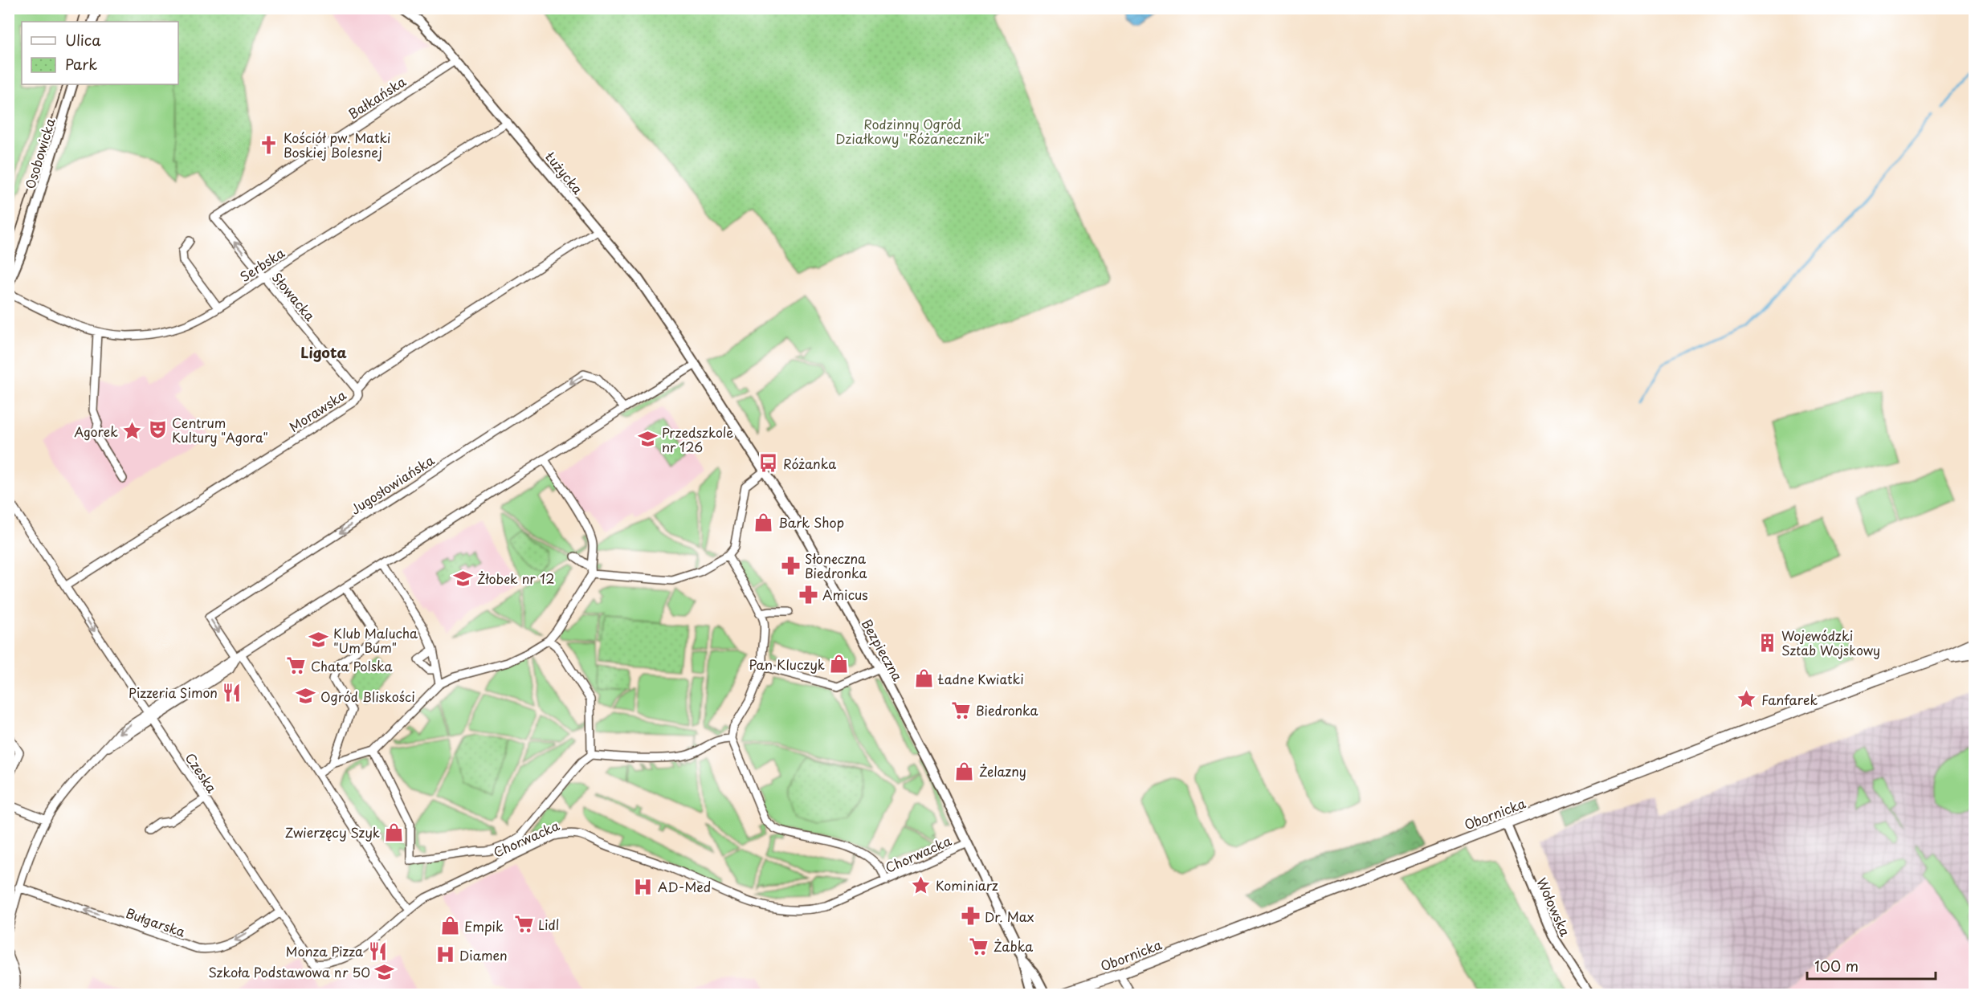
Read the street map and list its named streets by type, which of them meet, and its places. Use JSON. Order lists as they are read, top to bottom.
{
  "streets": {
    "main road": ["Obornicka"],
    "street": [
      "Bałkańska",
      "Osobowicka",
      "Łużycka",
      "Serbska",
      "Słowacka",
      "Morawska",
      "Jugosłowiańska",
      "Bezpieczna",
      "Czeska",
      "Chorwacka",
      "Wołowska",
      "Bułgarska"
    ]
  },
  "crossings": [
    ["Bałkańska", "Łużycka"],
    ["Bałkańska", "Słowacka"],
    ["Łużycka", "Serbska"],
    ["Łużycka", "Morawska"],
    ["Łużycka", "Bezpieczna"],
    ["Serbska", "Słowacka"],
    ["Słowacka", "Morawska"],
    ["Morawska", "Czeska"],
    ["Bezpieczna", "Chorwacka"],
    ["Czeska", "Chorwacka"],
    ["Czeska", "Bułgarska"],
    ["Obornicka", "Wołowska"]
  ],
  "one_way": ["Bułgarska"],
  "districts": ["Ligota"],
  "parks": ["Rodzinny Ogród Działkowy \"Różanecznik\""],
  "places": {
    "church": ["Kościół pw. Matki Boskiej Bolesnej"],
    "theatre": ["Centrum Kultury \"Agora\""],
    "place": ["Agorek", "Fanfarek", "Kominiarz"],
    "school or university": [
      "Przedszkole nr 126",
      "Żłobek nr 12",
      "Klub Malucha \"Um Bum\"",
      "Ogród Bliskości",
      "Szkoła Podstawowa nr 50"
    ],
    "bus stop": ["Różanka"],
    "shop": [
      "Bark Shop",
      "Pan Kluczyk",
      "Ładne Kwiatki",
      "Żelazny",
      "Zwierzęcy Szyk",
      "Empik"
    ],
    "pharmacy": ["Słoneczna Biedronka", "Amicus", "Dr. Max"],
    "building": ["Wojewódzki Sztab Wojskowy"],
    "supermarket": [
      "Chata Polska",
      "Biedronka",
      "Lidl",
      "Żabka"
    ],
    "restaurant": ["Pizzeria Simon", "Monza Pizza"],
    "hospital": ["AD-Med", "Diamen"]
  },
  "legend": ["Ulica", "Park"],
  "scale_bar": "100 m"
}
